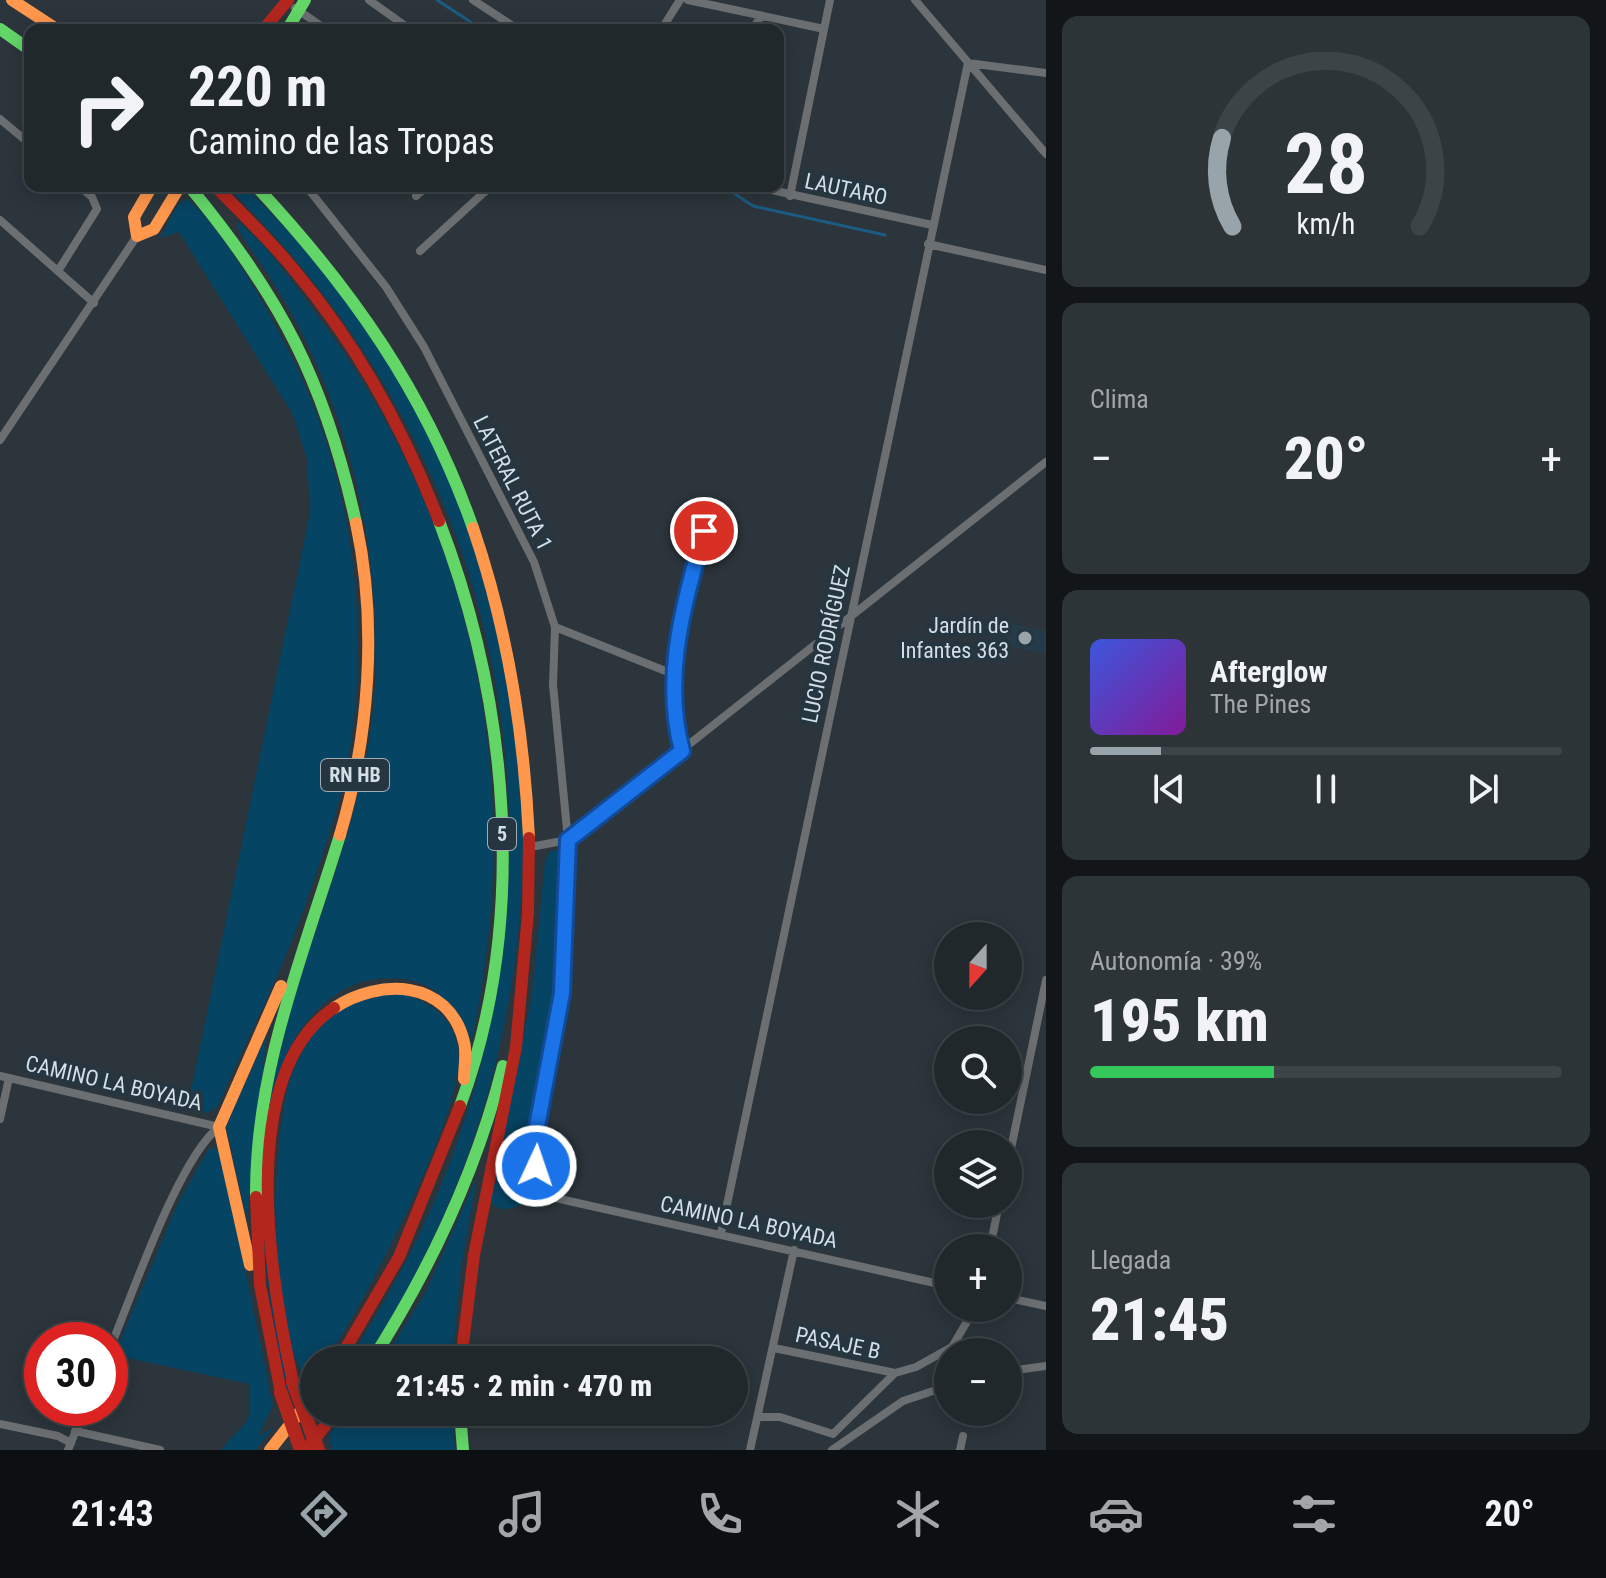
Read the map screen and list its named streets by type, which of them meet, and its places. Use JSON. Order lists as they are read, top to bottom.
{
  "streets": {
    "main road": ["RN HB", "5"],
    "street": [
      "LAUTARO",
      "LATERAL RUTA 1",
      "LUCIO RODRÍGUEZ",
      "CAMINO LA BOYADA",
      "PASAJE B"
    ]
  },
  "crossings": [
    ["LAUTARO", "LUCIO RODRÍGUEZ"],
    ["LATERAL RUTA 1", "CAMINO LA BOYADA"],
    ["LUCIO RODRÍGUEZ", "CAMINO LA BOYADA"]
  ],
  "places": ["Jardín de Infantes 363"],
  "north": "bottom",
  "page": {
    "turn": ["220 m", "Camino de las Tropas"],
    "tile": [
      "Clima",
      ["Autonomía · 39%", "195 km"],
      ["Llegada", "21:45"]
    ],
    "heat": ["−", "20°", "+"],
    "song": ["Afterglow", "The Pines"],
    "map_buttons": ["+", "−"],
    "limit": "30",
    "trip": "21:45 · 2 min · 470 m",
    "tabs": ["21:43", "20°"],
    "gauge": ["28", "km/h"]
  }
}
